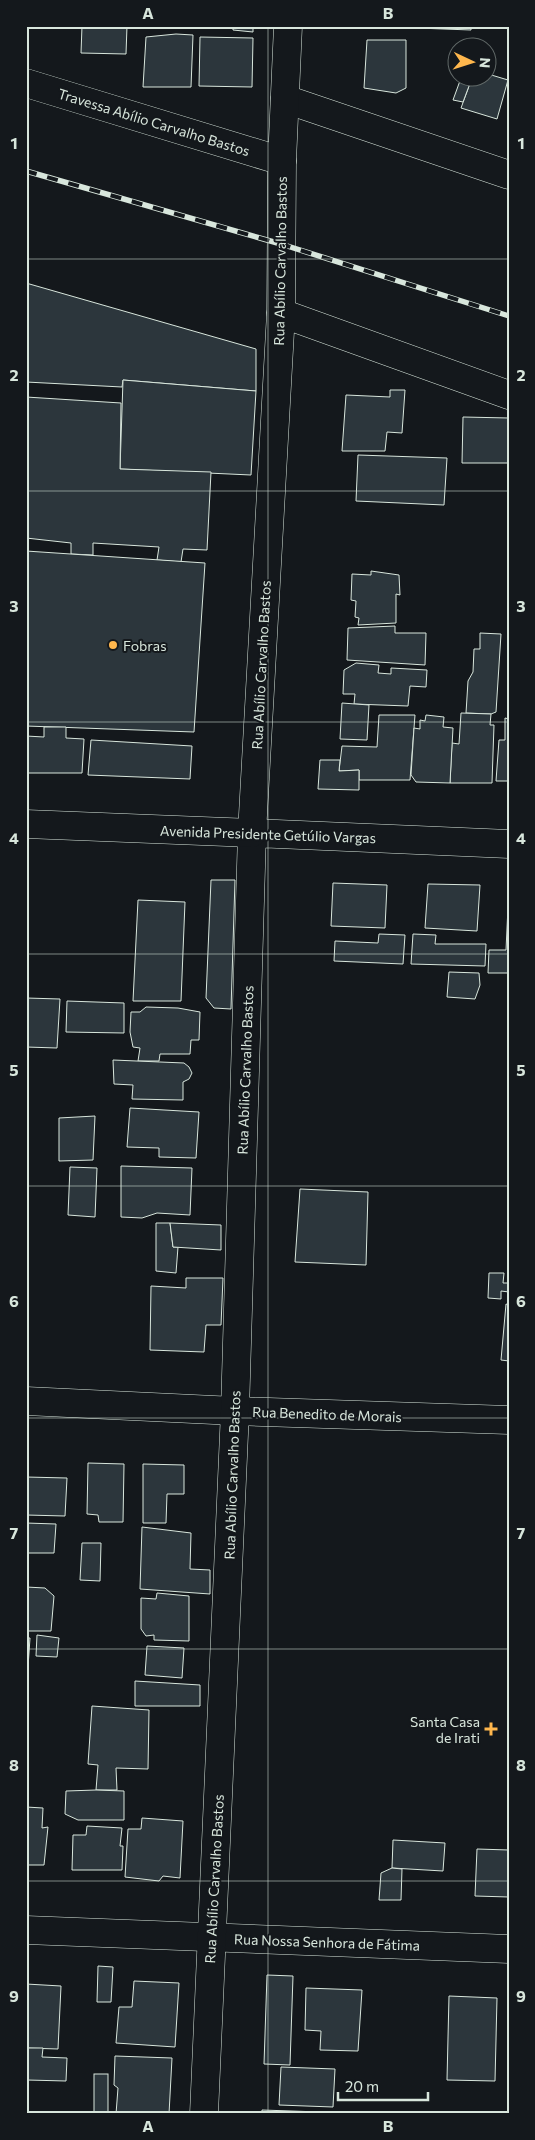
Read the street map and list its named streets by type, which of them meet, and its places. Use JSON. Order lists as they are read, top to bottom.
{
  "streets": {
    "street": [
      "Travessa Abílio Carvalho Bastos",
      "Rua Abílio Carvalho Bastos",
      "Avenida Presidente Getúlio Vargas",
      "Rua Benedito de Morais",
      "Rua Nossa Senhora de Fátima"
    ]
  },
  "crossings": [
    ["Travessa Abílio Carvalho Bastos", "Rua Abílio Carvalho Bastos"],
    ["Rua Abílio Carvalho Bastos", "Avenida Presidente Getúlio Vargas"],
    ["Rua Abílio Carvalho Bastos", "Rua Benedito de Morais"],
    ["Rua Abílio Carvalho Bastos", "Rua Nossa Senhora de Fátima"]
  ],
  "places": {
    "other": ["Fobras"],
    "health": ["Santa Casa de Irati"]
  },
  "scale_bar": "20 m",
  "north": "right",
  "grid": {
    "columns": ["A", "B"],
    "rows": [
      "1",
      "2",
      "3",
      "4",
      "5",
      "6",
      "7",
      "8",
      "9"
    ]
  }
}
